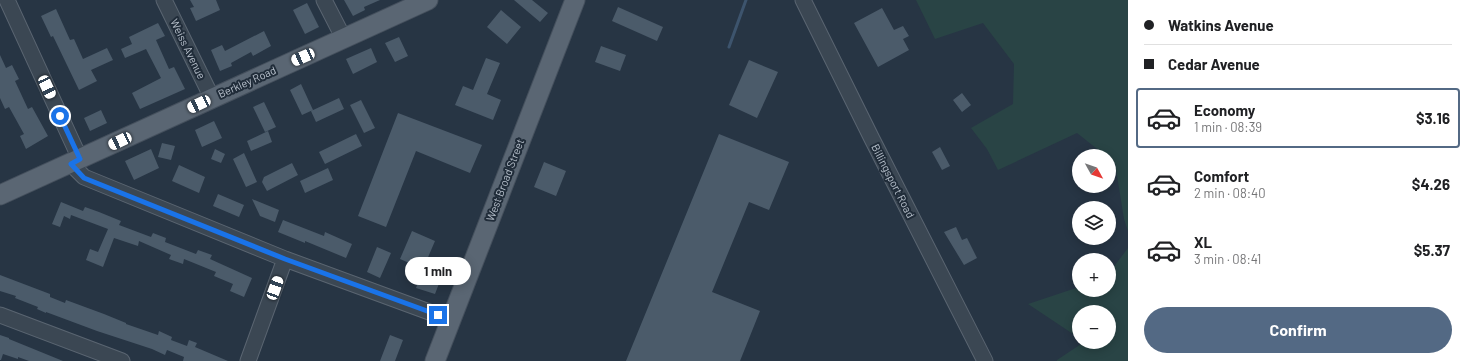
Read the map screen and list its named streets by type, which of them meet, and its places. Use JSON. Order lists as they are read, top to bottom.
{
  "streets": {
    "main road": ["Berkley Road", "West Broad Street"],
    "street": ["Weiss Avenue", "Billingsport Road"]
  },
  "crossings": [
    ["Weiss Avenue", "Berkley Road"]
  ],
  "north": "bottom right",
  "page": {
    "banner": ["Watkins Avenue", "Cedar Avenue"],
    "list": [
      {
        "name": "Economy",
        "note": "1 min · 08:39",
        "value": "$3.16"
      },
      {
        "name": "Comfort",
        "note": "2 min · 08:40",
        "value": "$4.26"
      },
      {
        "name": "XL",
        "note": "3 min · 08:41",
        "value": "$5.37"
      }
    ],
    "map_buttons": ["+", "−"],
    "bubble": "1 min",
    "buttons": "Confirm"
  }
}
